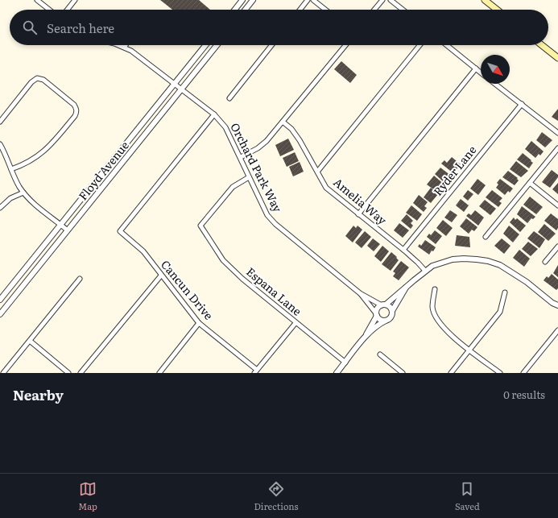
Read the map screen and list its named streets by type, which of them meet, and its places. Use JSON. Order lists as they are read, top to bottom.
{
  "streets": {
    "street": [
      "Orchard Park Way",
      "Floyd Avenue",
      "Ryder Lane",
      "Amelia Way",
      "Cancun Drive",
      "Espana Lane"
    ]
  },
  "crossings": [
    ["Orchard Park Way", "Floyd Avenue"],
    ["Orchard Park Way", "Cancun Drive"],
    ["Orchard Park Way", "Espana Lane"],
    ["Ryder Lane", "Amelia Way"]
  ],
  "north": "bottom right",
  "page": {
    "search": "Search here",
    "heading": ["Nearby", "0 results"],
    "nav": ["Map", "Directions", "Saved"]
  }
}
